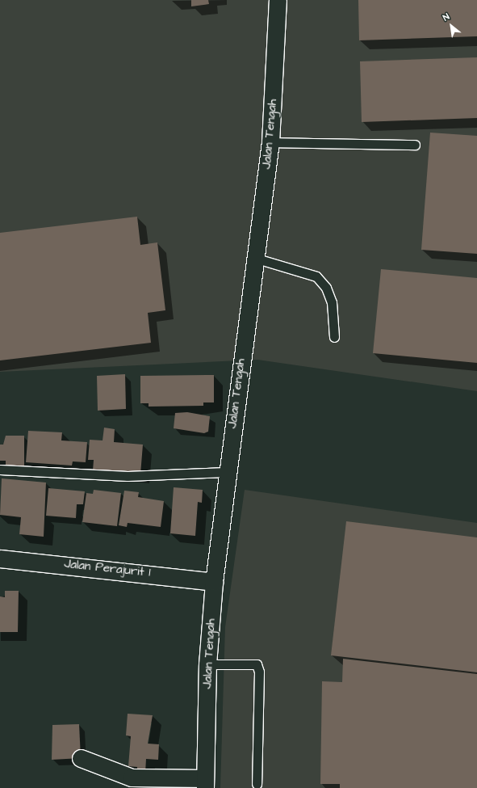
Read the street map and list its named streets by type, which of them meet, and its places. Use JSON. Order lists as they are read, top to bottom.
{
  "streets": {
    "street": ["Jalan Tengah", "Jalan Perajurit 1"]
  },
  "crossings": [
    ["Jalan Tengah", "Jalan Perajurit 1"]
  ],
  "north": "top left"
}
